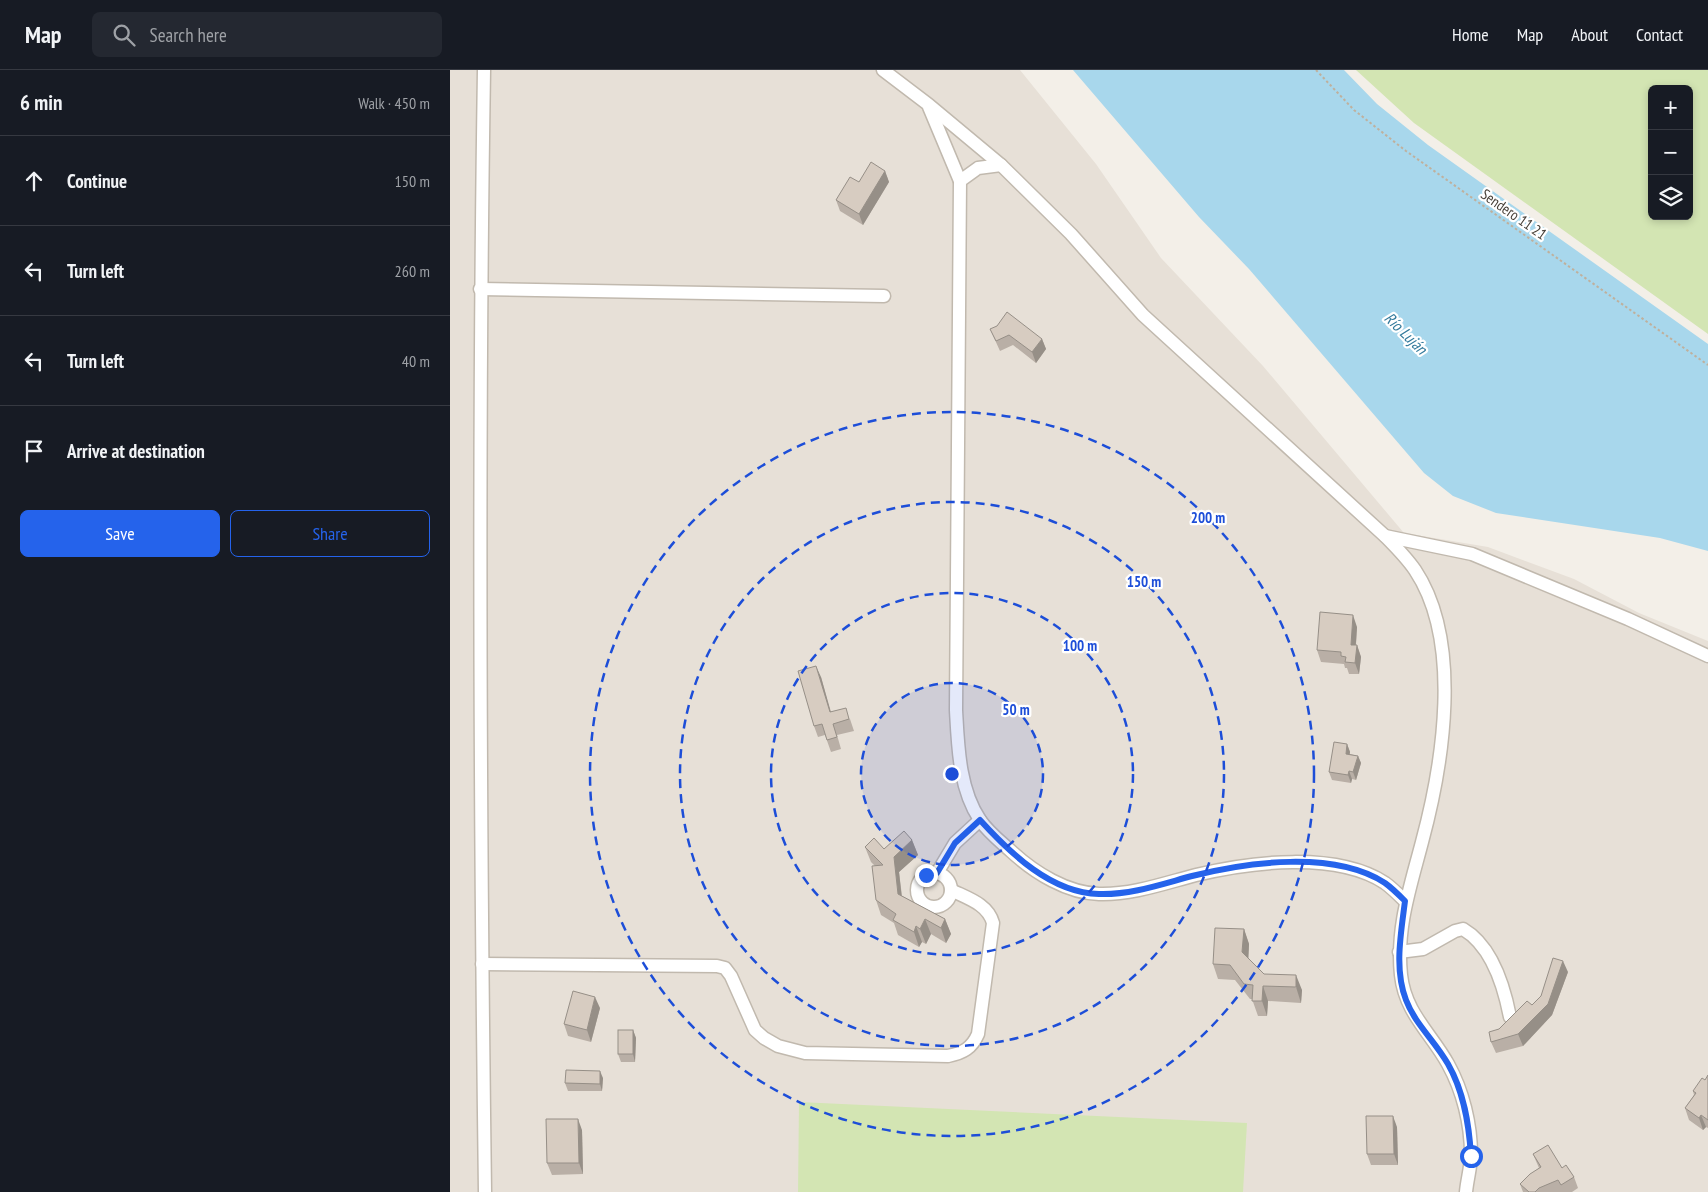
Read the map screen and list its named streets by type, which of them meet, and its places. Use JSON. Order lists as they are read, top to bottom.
{
  "streets": {
    "path": ["Sendero 11 21"]
  },
  "water": ["Río Luján"],
  "page": {
    "header": "Map",
    "search": "Search here",
    "nav": [
      "Home",
      "Map",
      "About",
      "Contact"
    ],
    "heading": ["6 min", "Walk · 450 m"],
    "map_buttons": ["+", "−"],
    "list": [
      ["Continue", "150 m"],
      ["Turn left", "260 m"],
      ["Turn left", "40 m"],
      "Arrive at destination"
    ],
    "buttons": ["Save", "Share"]
  },
  "rings": [
    "200 m",
    "150 m",
    "100 m",
    "50 m"
  ]
}
